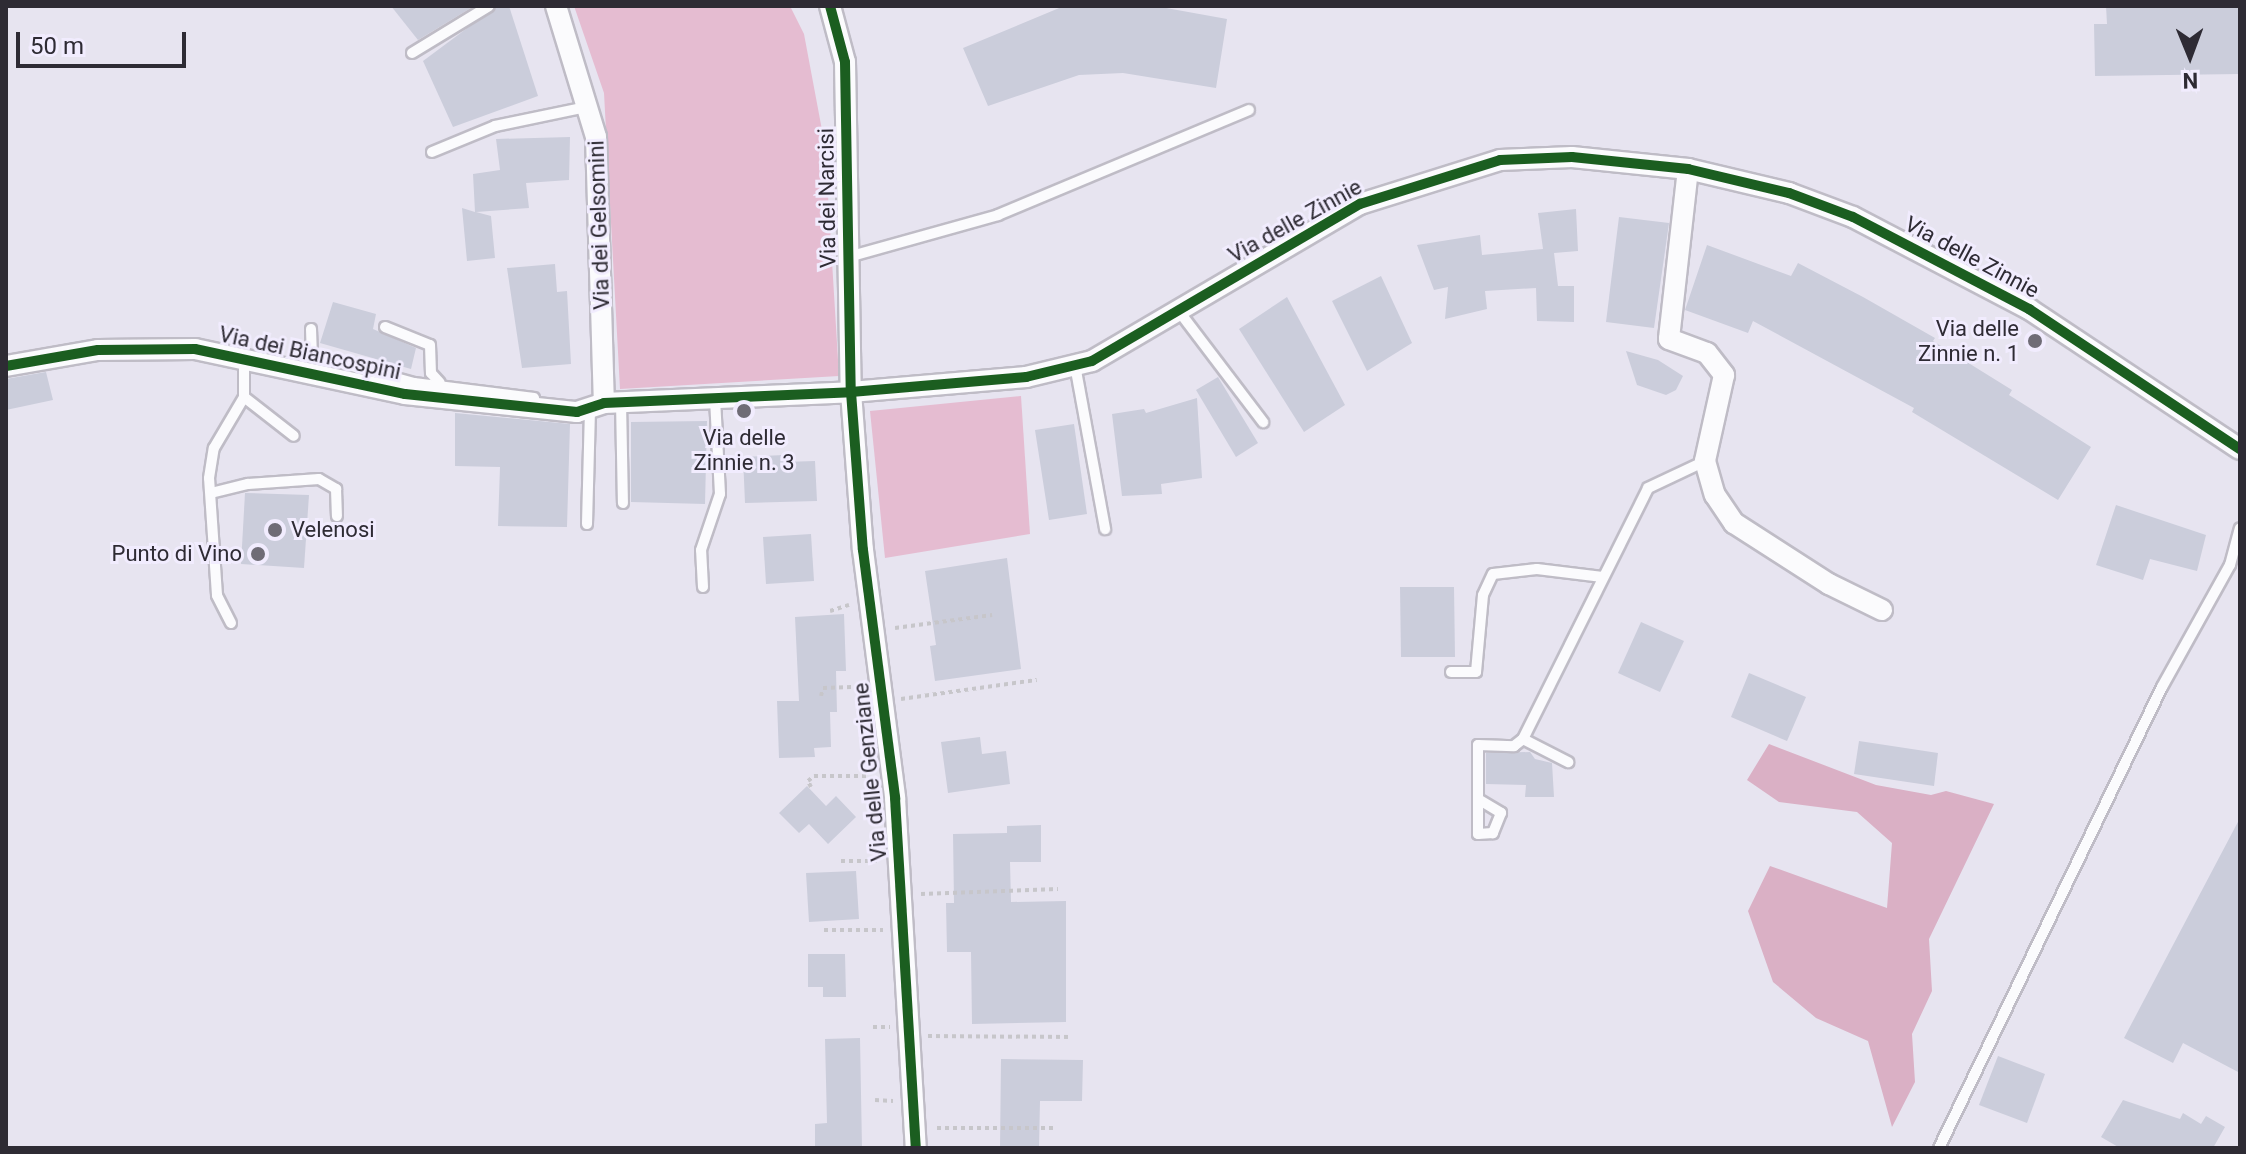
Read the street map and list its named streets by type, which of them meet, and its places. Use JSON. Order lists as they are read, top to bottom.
{
  "streets": {
    "street": [
      "Via dei Narcisi",
      "Via delle Zinnie",
      "Via dei Gelsomini",
      "Via dei Biancospini",
      "Via delle Genziane"
    ]
  },
  "crossings": [
    ["Via dei Narcisi", "Via delle Zinnie"],
    ["Via dei Narcisi", "Via delle Genziane"],
    ["Via delle Zinnie", "Via dei Gelsomini"],
    ["Via delle Zinnie", "Via dei Biancospini"],
    ["Via delle Zinnie", "Via delle Genziane"],
    ["Via dei Gelsomini", "Via dei Biancospini"]
  ],
  "places": [
    "Via delle Zinnie n. 1",
    "Via delle Zinnie n. 3",
    "Velenosi",
    "Punto di Vino"
  ],
  "scale_bar": "50 m",
  "north": "bottom"
}
